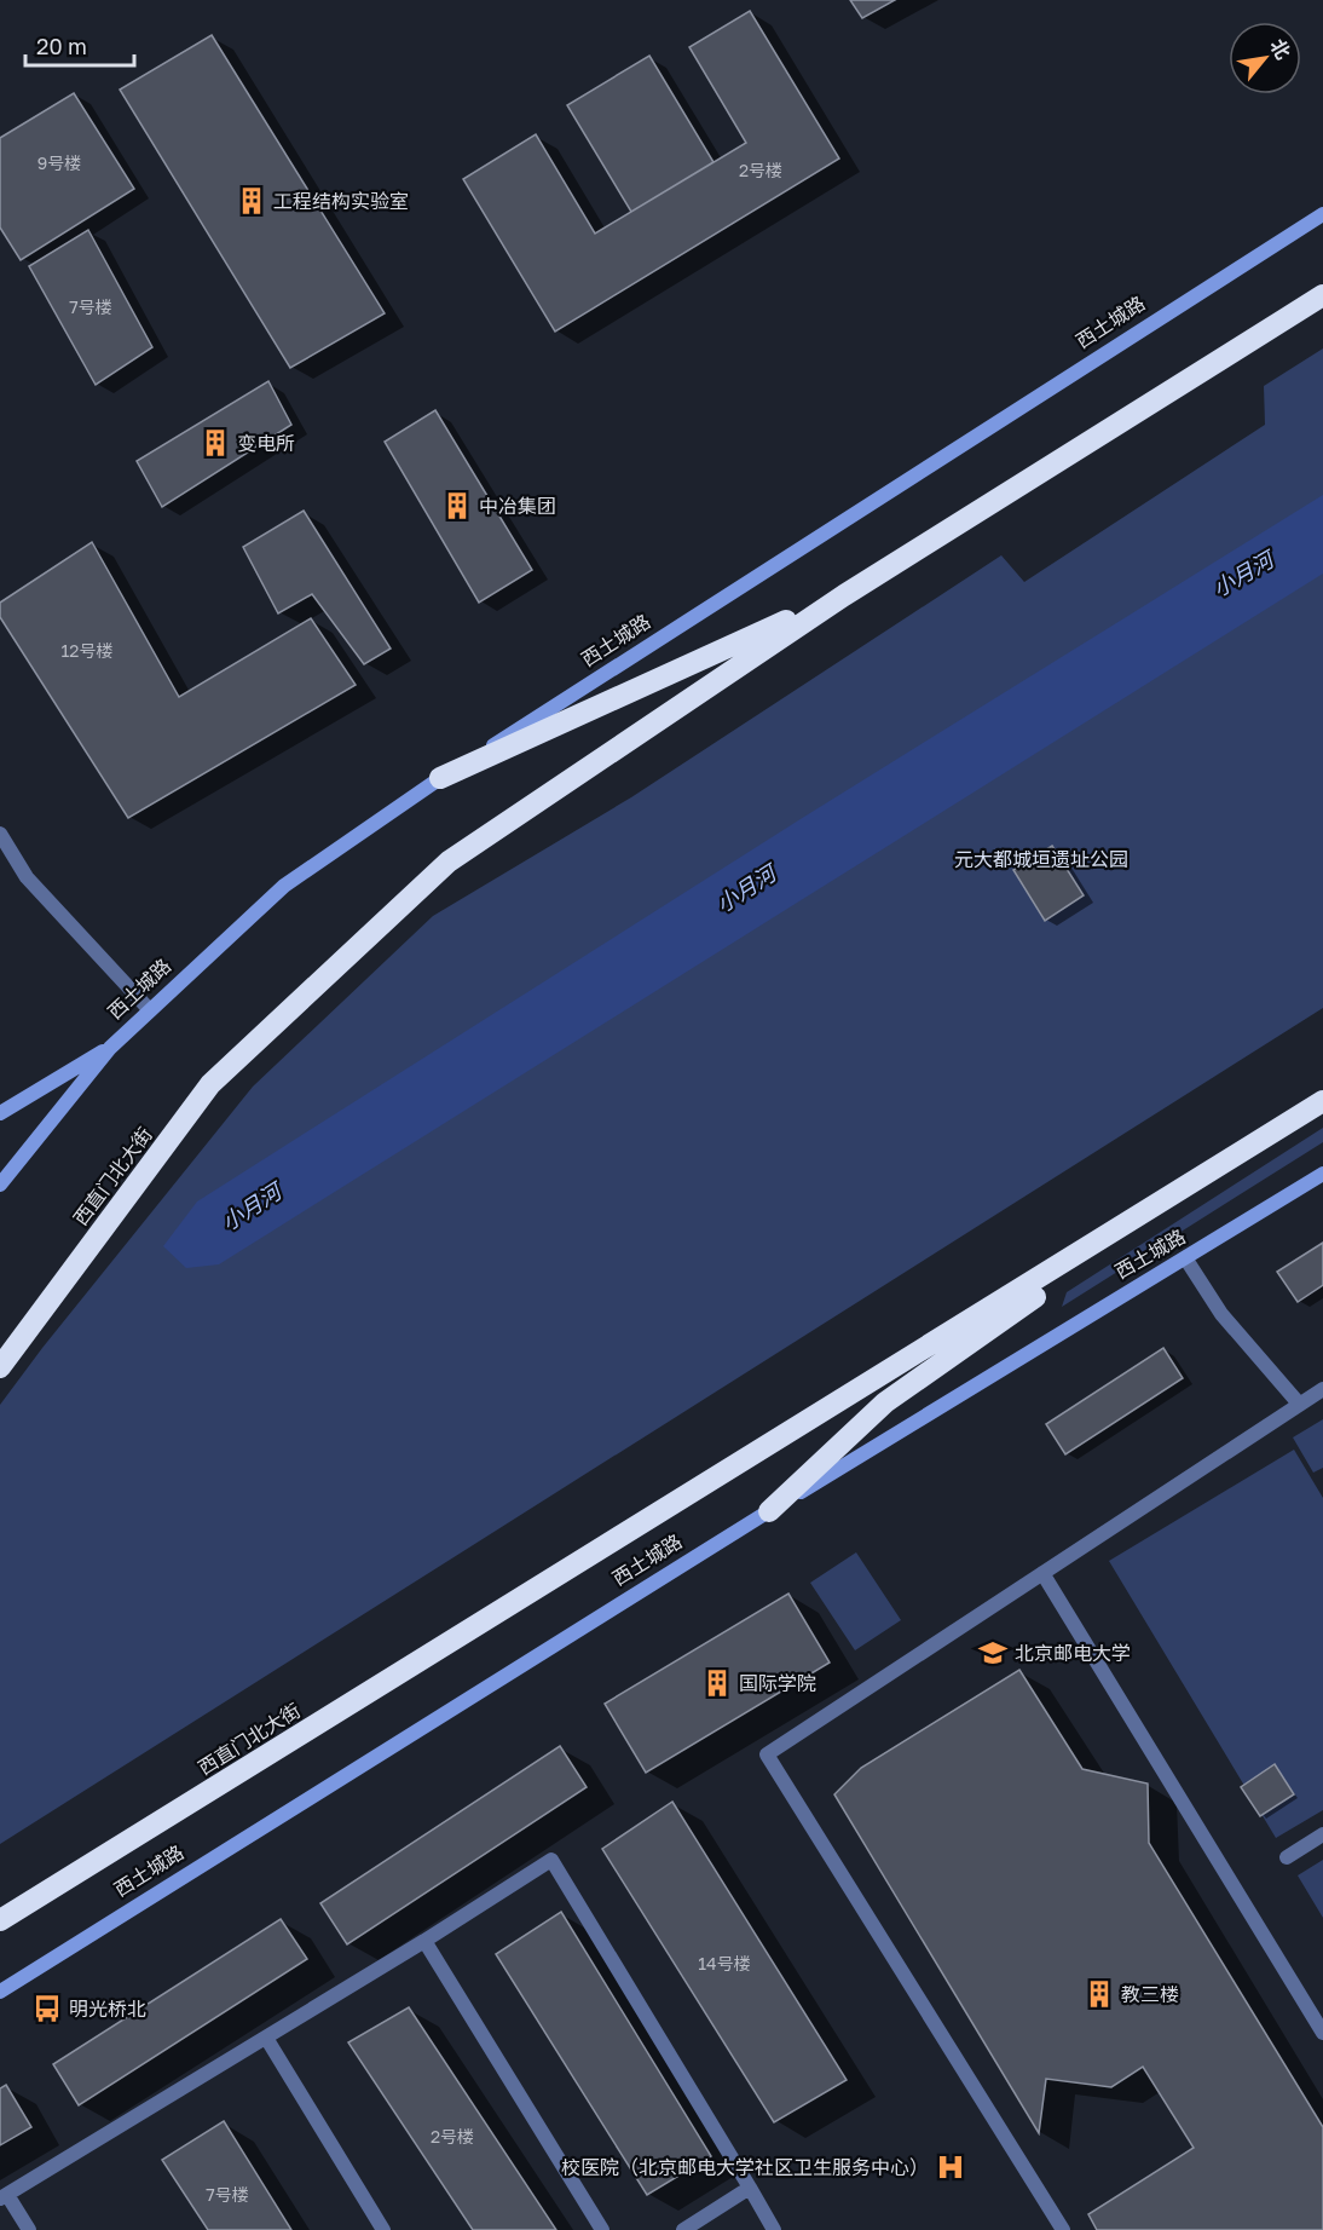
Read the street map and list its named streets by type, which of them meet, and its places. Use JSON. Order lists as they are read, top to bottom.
{
  "streets": {
    "highway": ["西土城路", "西直门北大街"]
  },
  "crossings": [
    ["西土城路", "西直门北大街"]
  ],
  "water": ["小月河"],
  "parks": ["元大都城垣遗址公园"],
  "places": {
    "building": [
      "工程结构实验室",
      "变电所",
      "中冶集团",
      "国际学院",
      "教三楼"
    ],
    "school or university": ["北京邮电大学"],
    "bus stop": ["明光桥北"],
    "hospital": ["校医院（北京邮电大学社区卫生服务中心）"]
  },
  "house_numbers": [
    "9号楼",
    "2号楼",
    "7号楼",
    "12号楼",
    "14号楼",
    "2号楼",
    "7号楼"
  ],
  "scale_bar": "20 m",
  "north": "top right"
}
